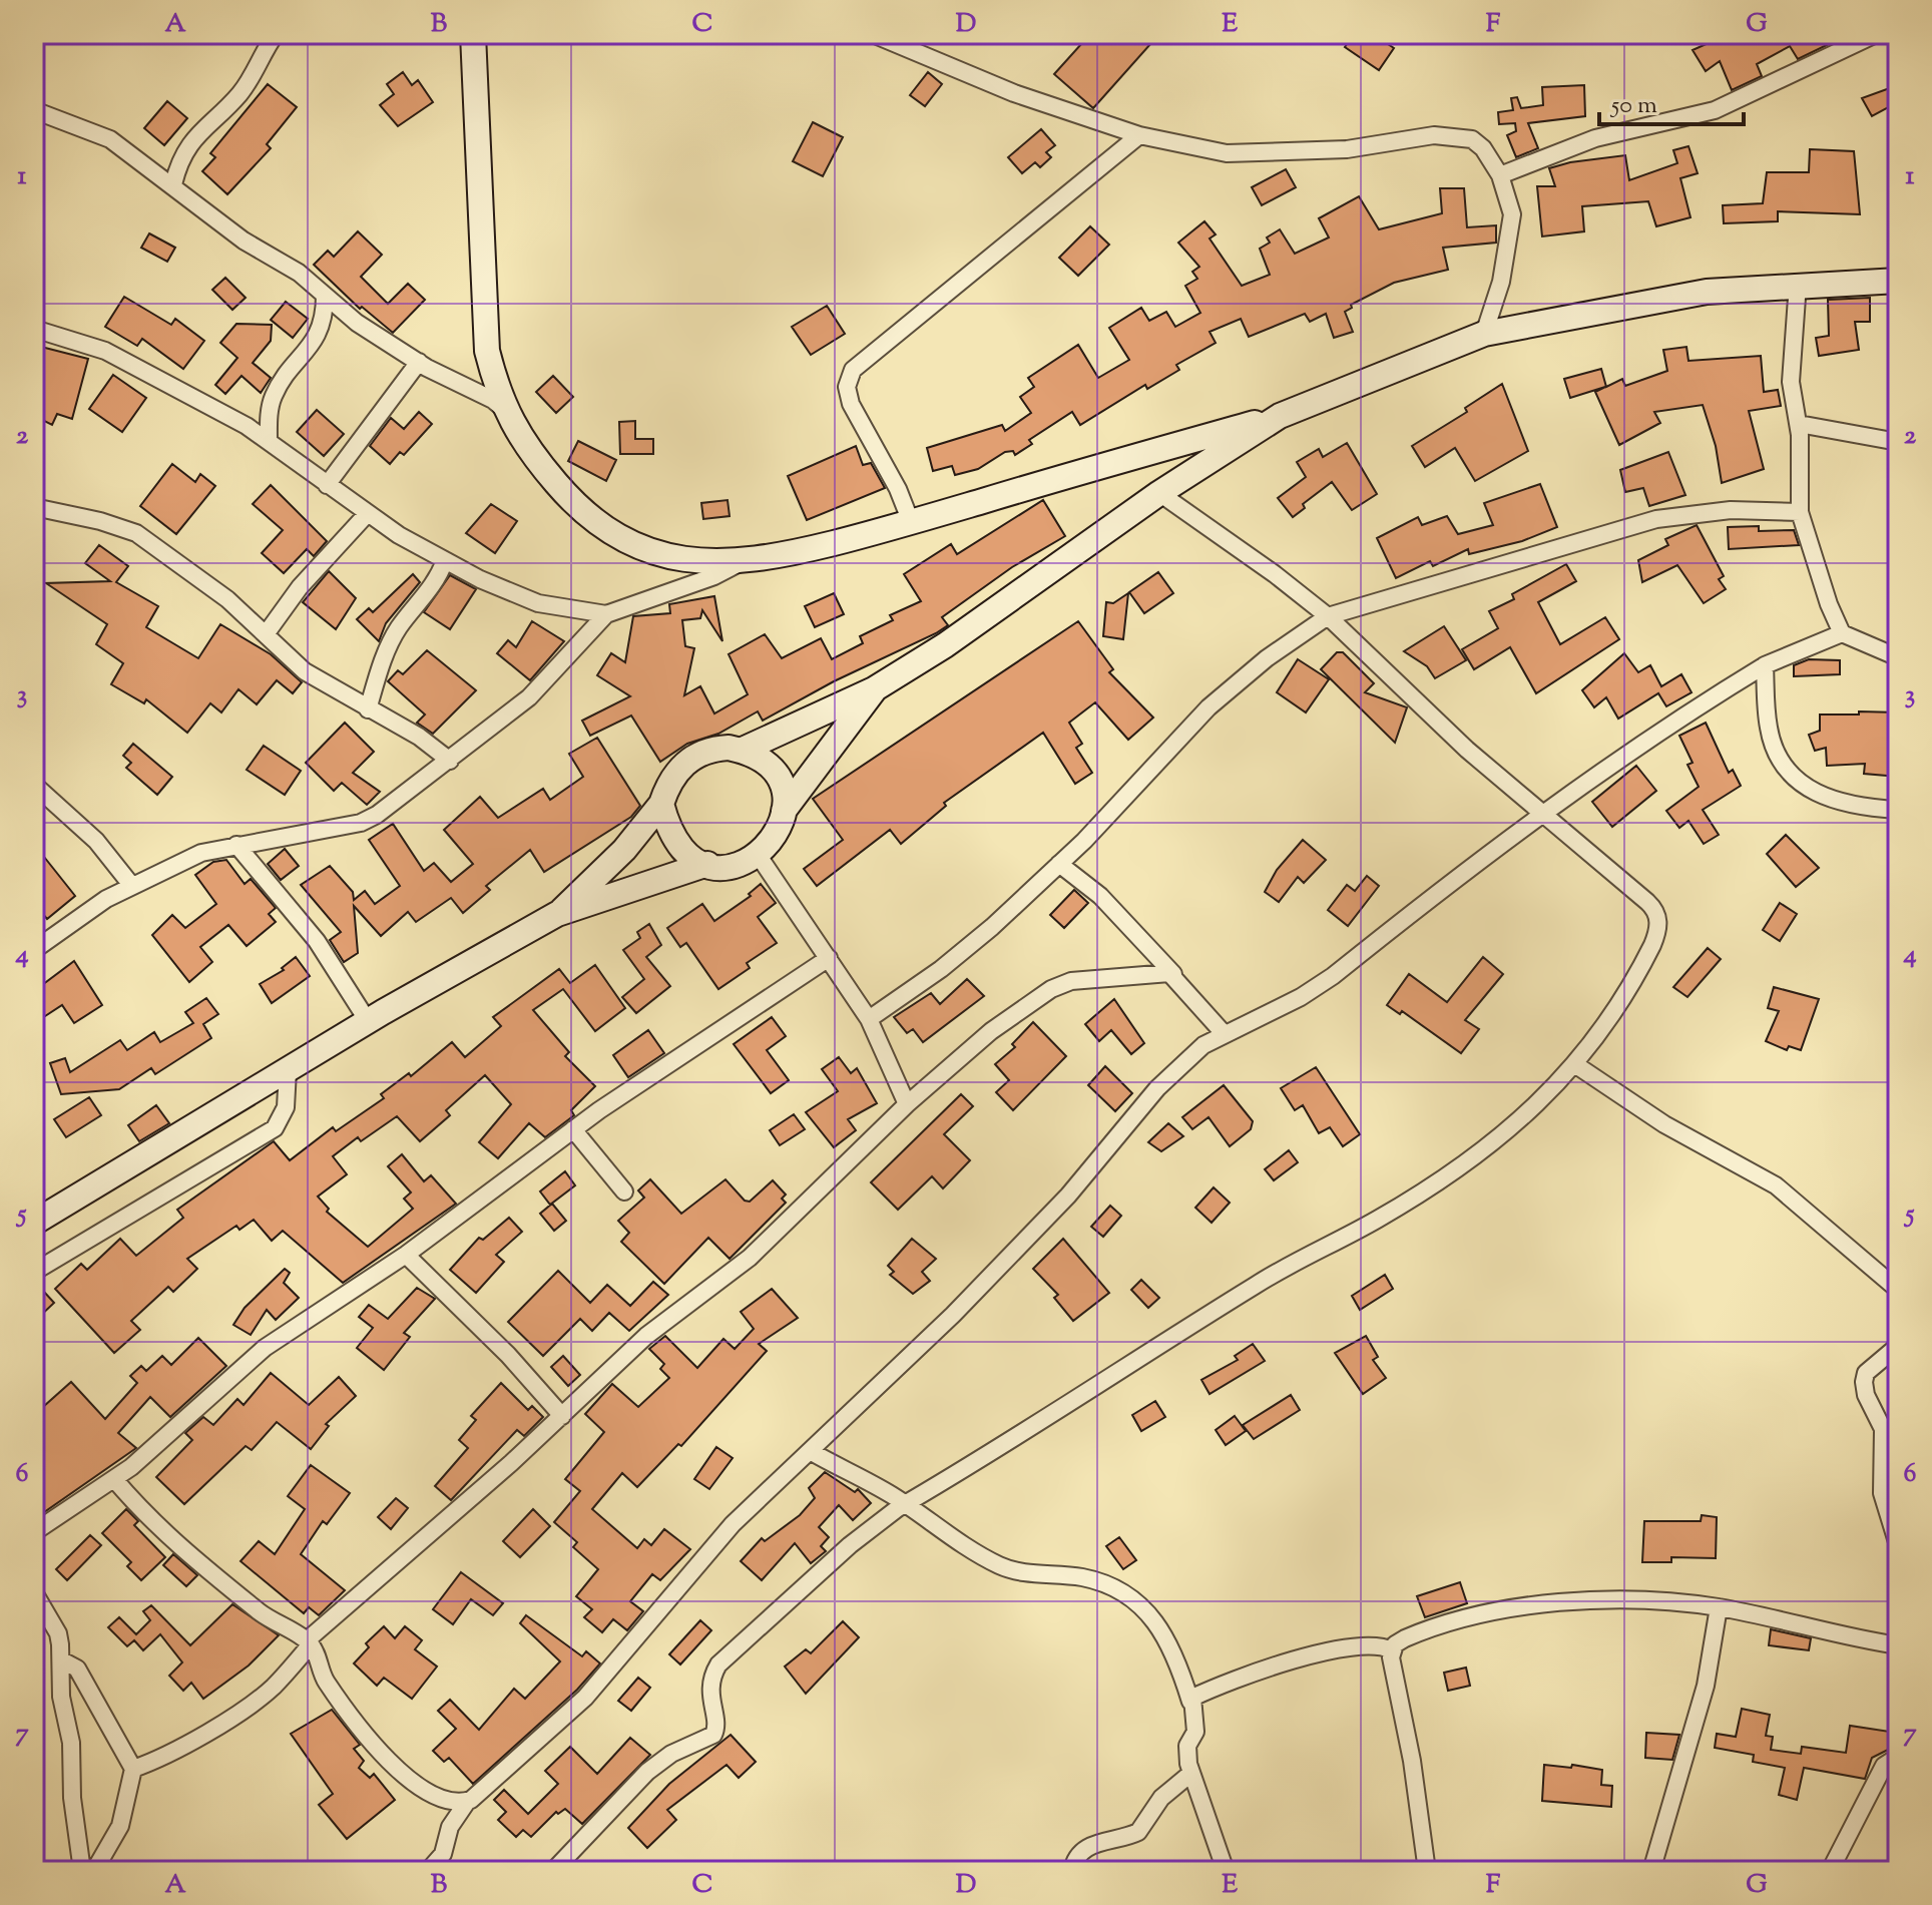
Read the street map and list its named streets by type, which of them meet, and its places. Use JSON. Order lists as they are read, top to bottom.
{
  "scale_bar": "50 m",
  "grid": {
    "columns": [
      "A",
      "B",
      "C",
      "D",
      "E",
      "F",
      "G"
    ],
    "rows": [
      "1",
      "2",
      "3",
      "4",
      "5",
      "6",
      "7"
    ]
  }
}
